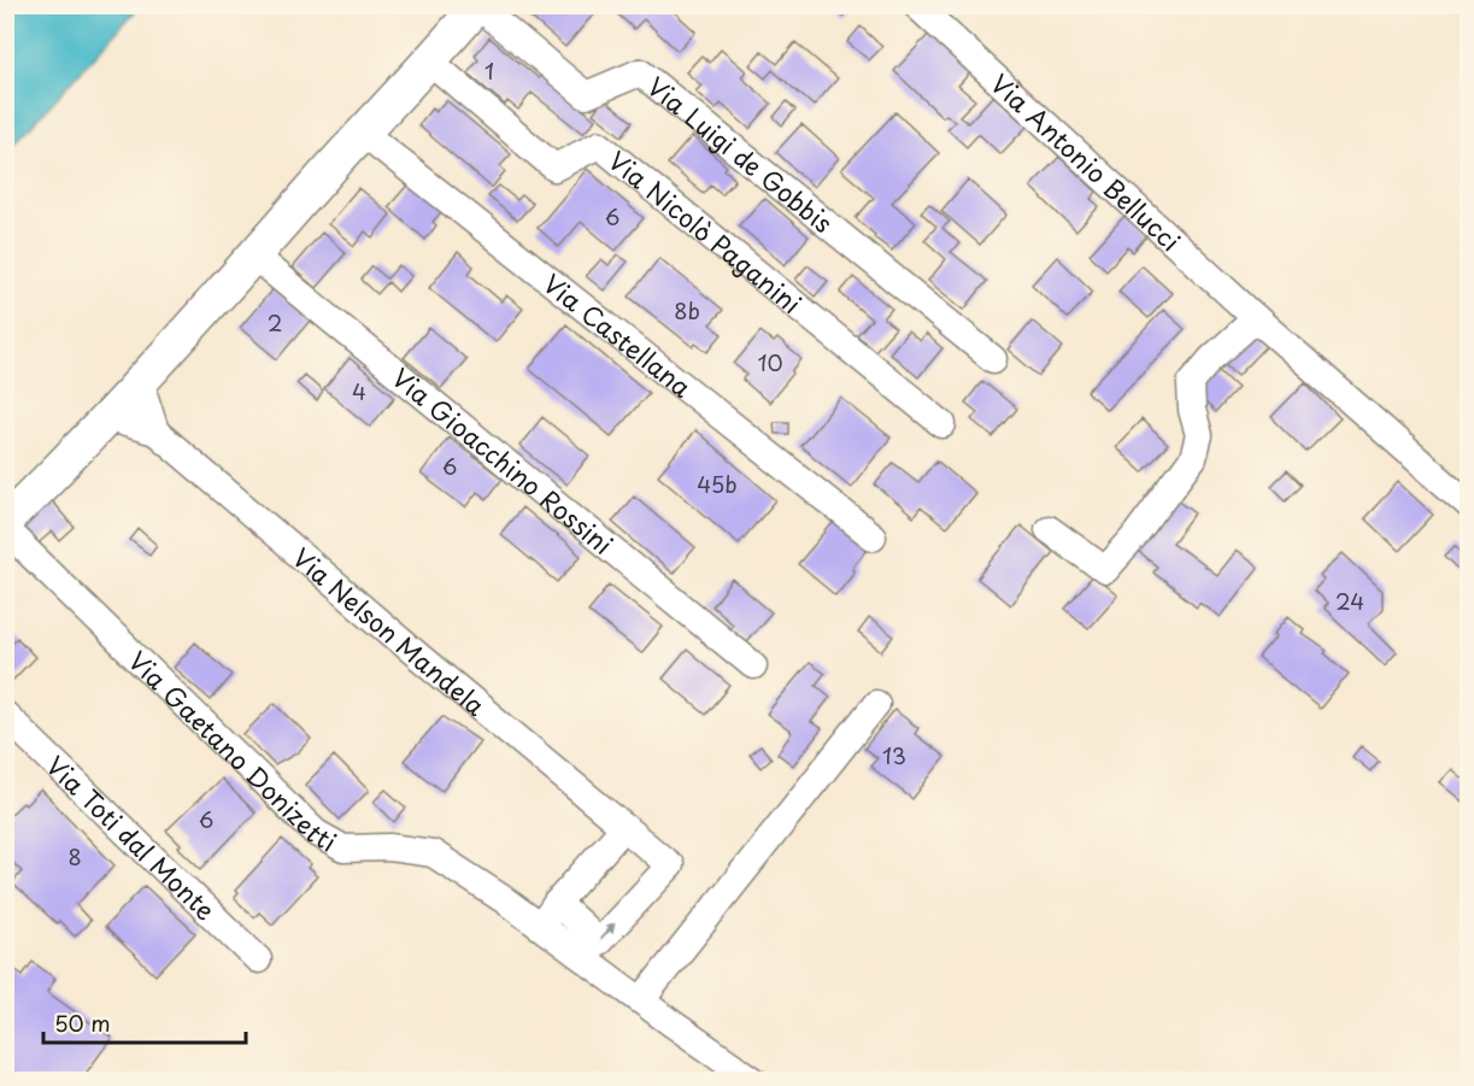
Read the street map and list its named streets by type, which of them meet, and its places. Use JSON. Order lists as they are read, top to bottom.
{
  "streets": {
    "street": [
      "Via Luigi de Gobbis",
      "Via Antonio Bellucci",
      "Via Nicolò Paganini",
      "Via Castellana",
      "Via Gioacchino Rossini",
      "Via Nelson Mandela",
      "Via Gaetano Donizetti",
      "Via Toti dal Monte"
    ]
  },
  "house_numbers": [
    "1",
    "6",
    "8b",
    "2",
    "10",
    "4",
    "6",
    "45b",
    "24",
    "13",
    "6",
    "8"
  ],
  "scale_bar": "50 m"
}
